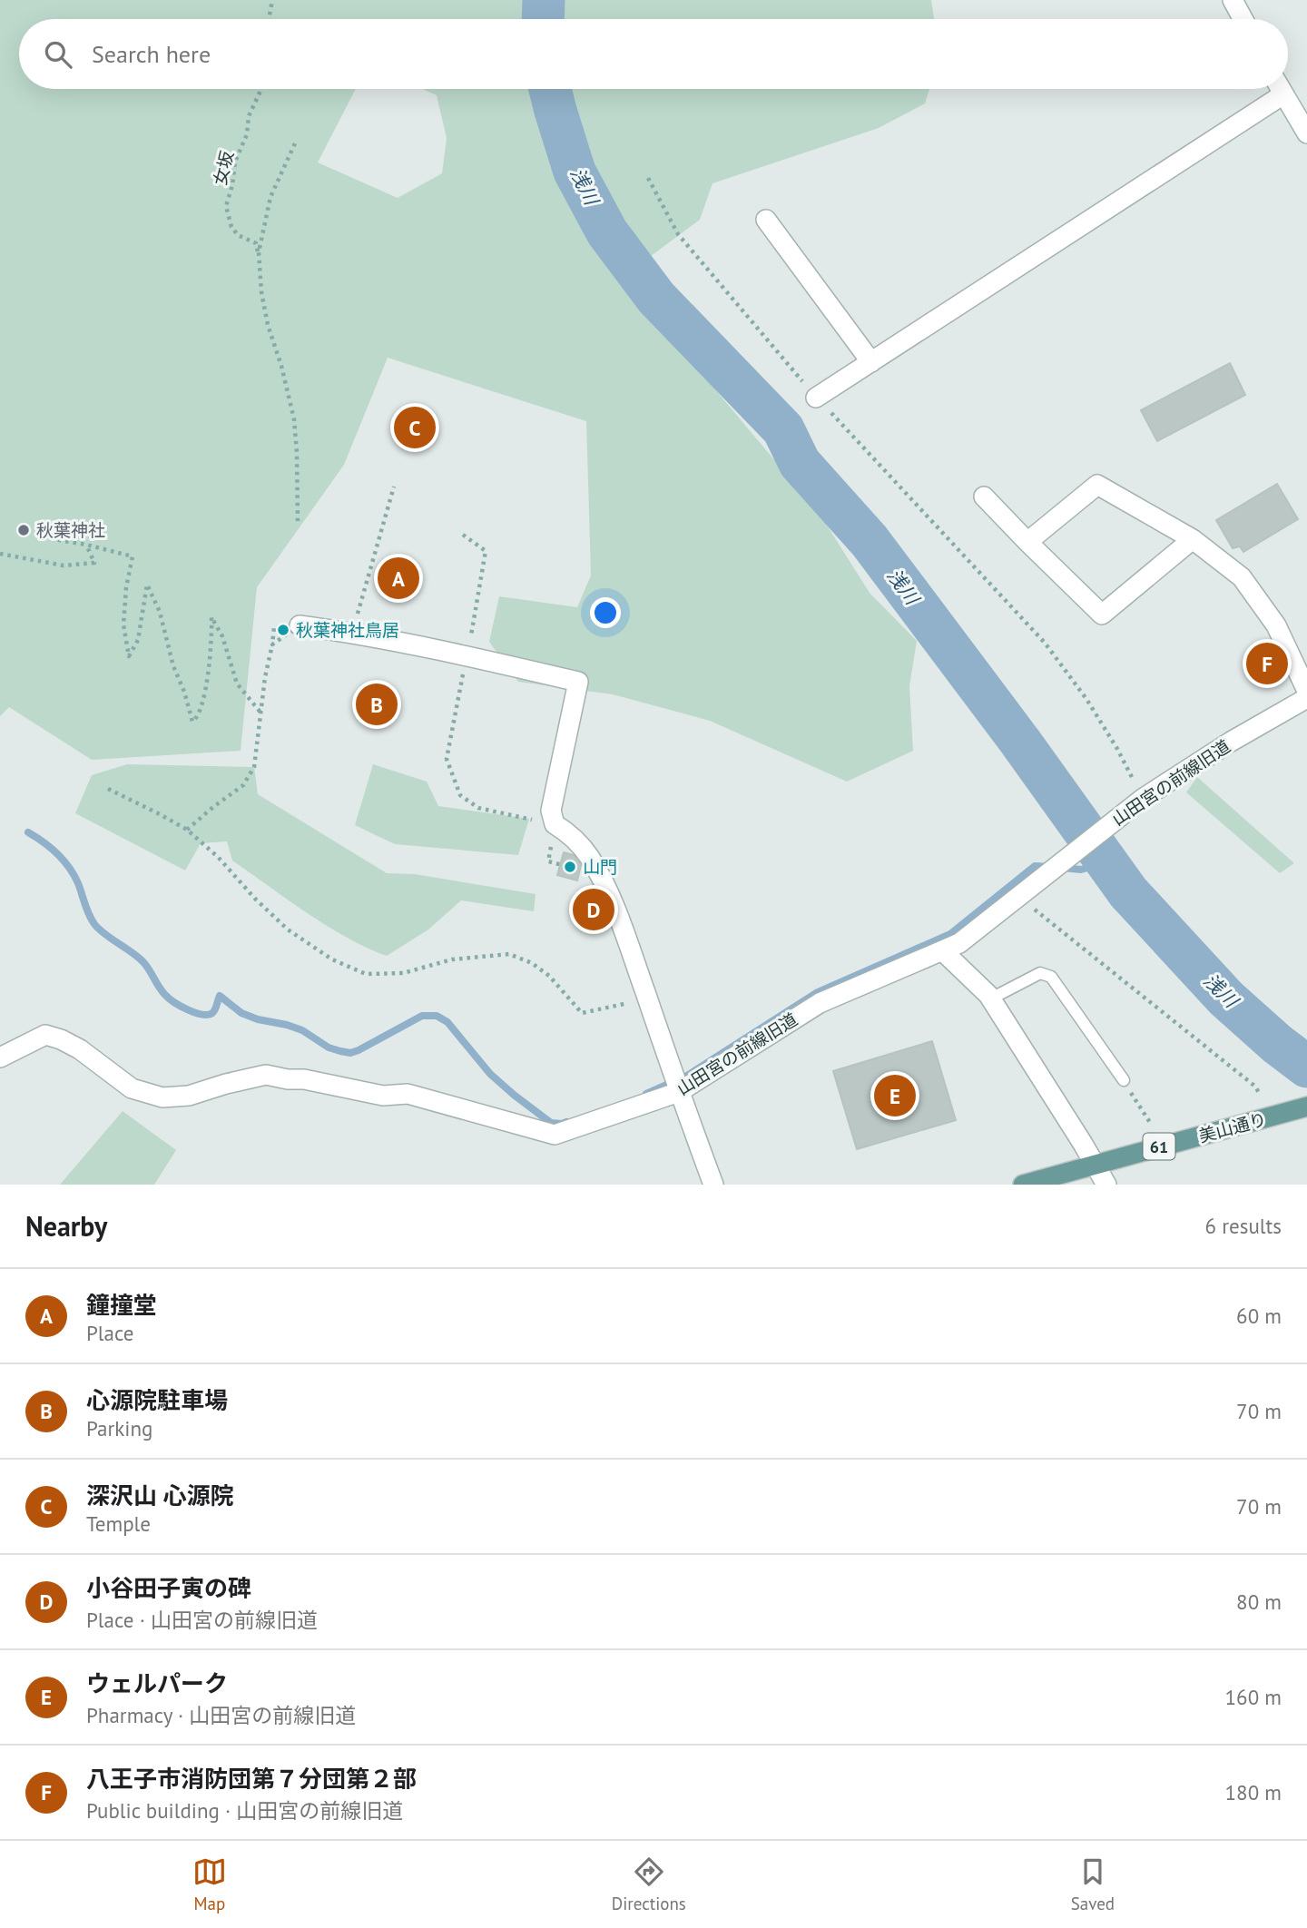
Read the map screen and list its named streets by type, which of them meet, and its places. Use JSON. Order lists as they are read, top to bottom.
{
  "streets": {
    "main road": ["美山通り", "61"],
    "street": ["山田宮の前線旧道"],
    "path": ["女坂"]
  },
  "water": ["浅川"],
  "places": ["秋葉神社", "秋葉神社鳥居", "山門"],
  "page": {
    "search": "Search here",
    "pins": [
      "C",
      "A",
      "F",
      "B",
      "D",
      "E"
    ],
    "heading": ["Nearby", "6 results"],
    "list": [
      {
        "mark": "A",
        "name": "鐘撞堂",
        "note": "Place",
        "value": "60 m"
      },
      {
        "mark": "B",
        "name": "心源院駐車場",
        "note": "Parking",
        "value": "70 m"
      },
      {
        "mark": "C",
        "name": "深沢山 心源院",
        "note": "Temple",
        "value": "70 m"
      },
      {
        "mark": "D",
        "name": "小谷田子寅の碑",
        "note": "Place · 山田宮の前線旧道",
        "value": "80 m"
      },
      {
        "mark": "E",
        "name": "ウェルパーク",
        "note": "Pharmacy · 山田宮の前線旧道",
        "value": "160 m"
      },
      {
        "mark": "F",
        "name": "八王子市消防団第７分団第２部",
        "note": "Public building · 山田宮の前線旧道",
        "value": "180 m"
      }
    ],
    "nav": ["Map", "Directions", "Saved"]
  }
}
